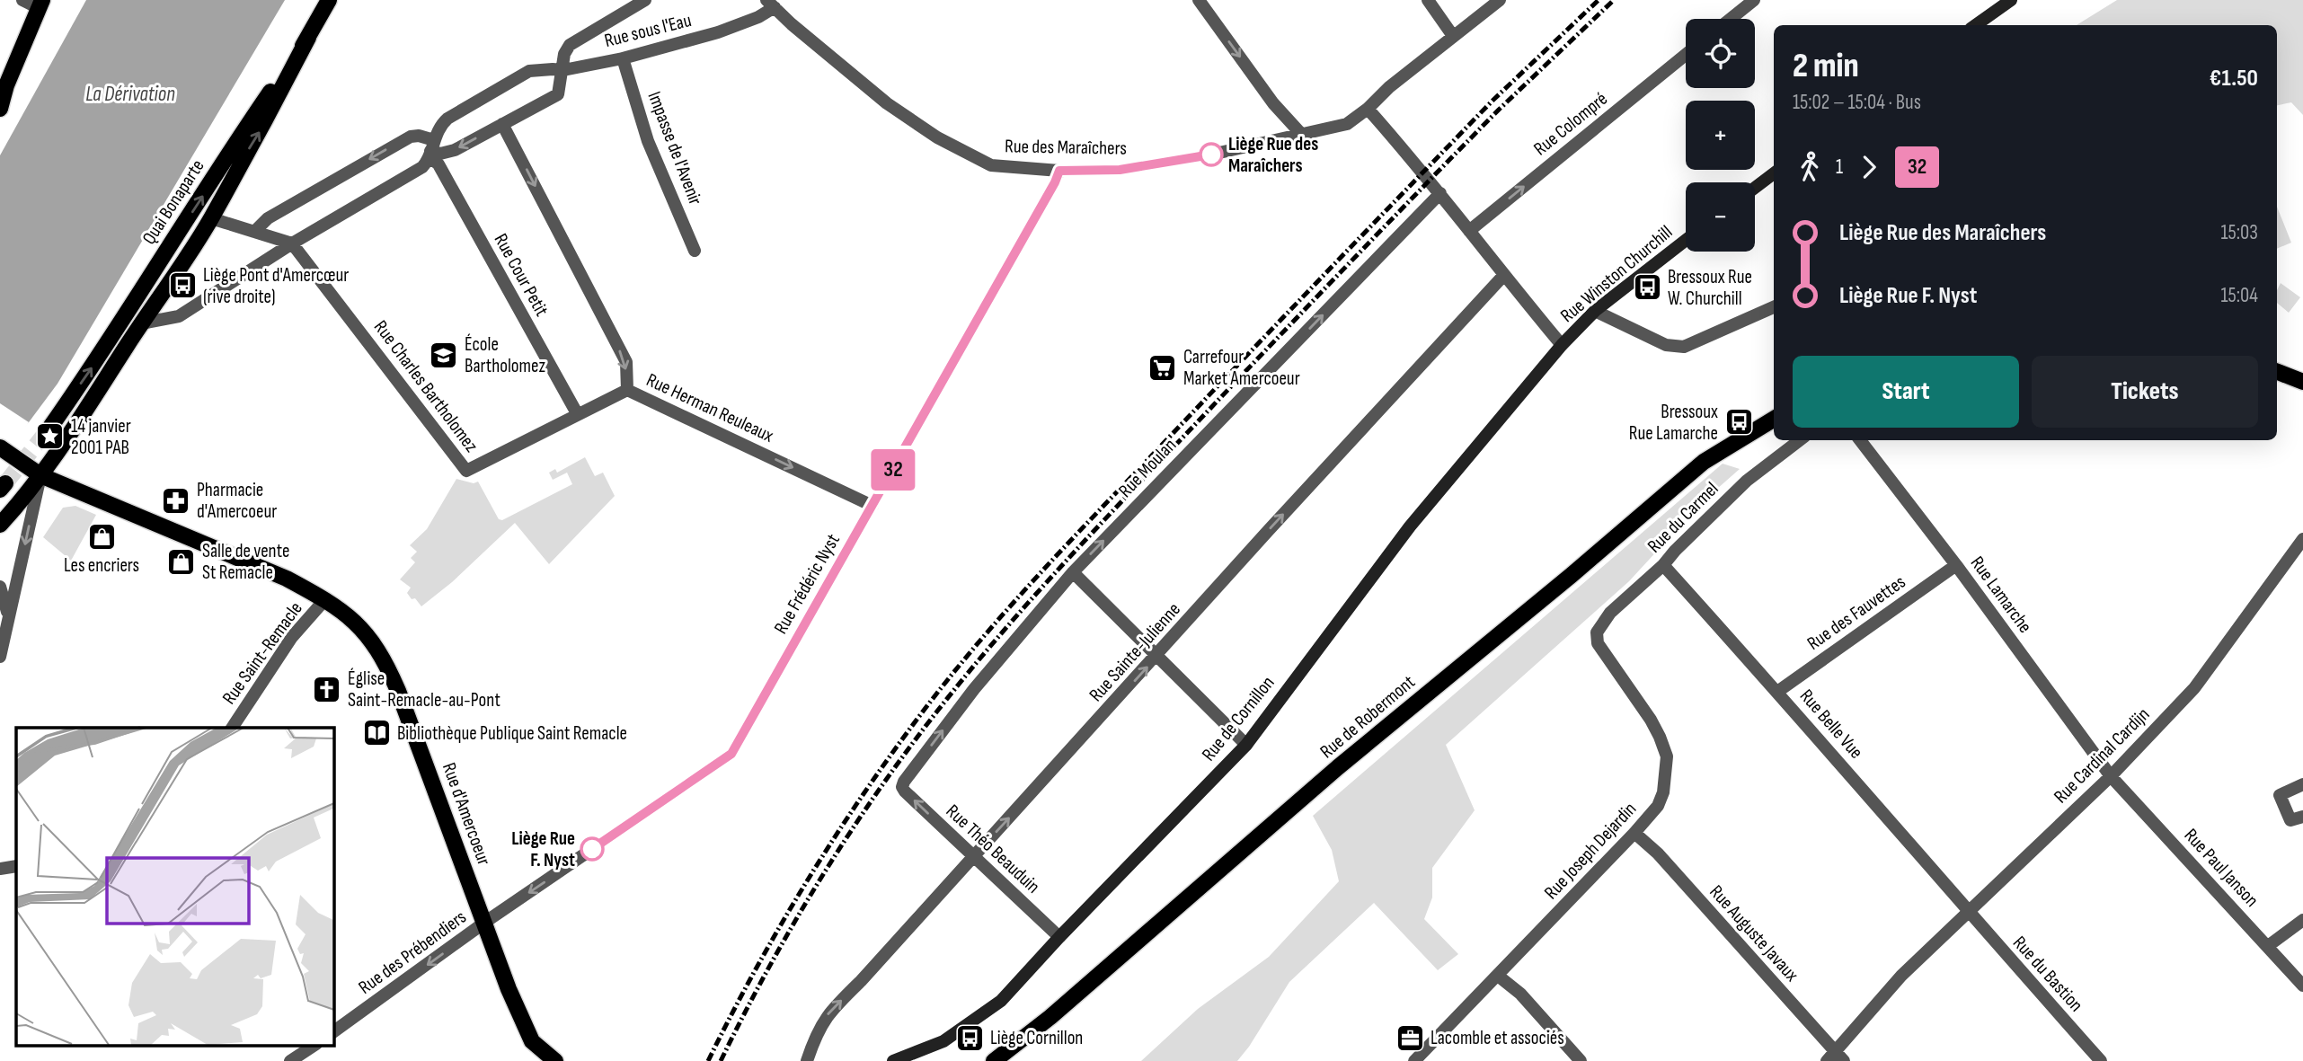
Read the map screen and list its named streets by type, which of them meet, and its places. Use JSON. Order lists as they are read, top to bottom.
{
  "streets": {
    "main road": [
      "Quai Bonaparte",
      "Rue Winston Churchill",
      "Rue de Robermont",
      "Rue de Cornillon",
      "Rue d'Amercoeur"
    ],
    "street": [
      "Rue sous l'Eau",
      "Rue Colompré",
      "Rue des Maraîchers",
      "Impasse de l'Avenir",
      "Rue Cour Petit",
      "Rue Charles Bartholomez",
      "Rue Herman Reuleaux",
      "Rue Moulan",
      "Rue du Carmel",
      "Rue Frédéric Nyst",
      "Rue Lamarche",
      "Rue des Fauvettes",
      "Rue Sainte-Julienne",
      "Rue Saint-Remacle",
      "Rue Belle Vue",
      "Rue Cardinal Cardijn",
      "Rue Théo Beauduin",
      "Rue Joseph Dejardin",
      "Rue Paul Janson",
      "Rue Auguste Javaux",
      "Rue des Prébendiers",
      "Rue du Bastion"
    ]
  },
  "crossings": [
    ["Rue sous l'Eau", "Rue des Maraîchers"],
    ["Rue sous l'Eau", "Impasse de l'Avenir"],
    ["Rue sous l'Eau", "Rue Cour Petit"],
    ["Rue sous l'Eau", "Rue Charles Bartholomez"],
    ["Rue sous l'Eau", "Rue Herman Reuleaux"],
    ["Rue des Maraîchers", "Rue Frédéric Nyst"],
    ["Rue Winston Churchill", "Rue de Cornillon"],
    ["Rue Cour Petit", "Rue Charles Bartholomez"],
    ["Rue Charles Bartholomez", "Rue Herman Reuleaux"],
    ["Rue Herman Reuleaux", "Rue Frédéric Nyst"],
    ["Rue Moulan", "Rue Théo Beauduin"],
    ["Rue du Carmel", "Rue Belle Vue"],
    ["Rue du Carmel", "Rue Joseph Dejardin"],
    ["Rue Frédéric Nyst", "Rue d'Amercoeur"],
    ["Rue Frédéric Nyst", "Rue des Prébendiers"],
    ["Rue Lamarche", "Rue des Fauvettes"],
    ["Rue Lamarche", "Rue Cardinal Cardijn"],
    ["Rue Lamarche", "Rue Paul Janson"],
    ["Rue des Fauvettes", "Rue Belle Vue"],
    ["Rue Sainte-Julienne", "Rue Théo Beauduin"],
    ["Rue Saint-Remacle", "Rue d'Amercoeur"],
    ["Rue de Cornillon", "Rue Théo Beauduin"],
    ["Rue Belle Vue", "Rue Cardinal Cardijn"],
    ["Rue Belle Vue", "Rue du Bastion"],
    ["Rue Cardinal Cardijn", "Rue Paul Janson"],
    ["Rue Cardinal Cardijn", "Rue Auguste Javaux"],
    ["Rue Cardinal Cardijn", "Rue du Bastion"],
    ["Rue d'Amercoeur", "Rue des Prébendiers"],
    ["Rue Joseph Dejardin", "Rue Auguste Javaux"]
  ],
  "one_way": [
    "Rue Colompré",
    "Rue Herman Reuleaux",
    "Rue Moulan",
    "Rue Frédéric Nyst",
    "Rue Sainte-Julienne",
    "Rue Théo Beauduin",
    "Rue des Prébendiers"
  ],
  "water": ["La Dérivation"],
  "places": {
    "other": ["Liège Rue des Maraîchers", "Liège Rue F. Nyst"],
    "bus stop": [
      "Liège Pont d'Amercœur (rive droite)",
      "Bressoux Rue W. Churchill",
      "Bressoux Rue Lamarche",
      "Liège Cornillon"
    ],
    "school or university": ["École Bartholomez"],
    "supermarket": ["Carrefour Market Amercoeur"],
    "place": ["14 janvier 2001 PAB"],
    "pharmacy": ["Pharmacie d'Amercoeur"],
    "shop": ["Les encriers", "Salle de vente St Remacle"],
    "church": ["Église Saint-Remacle-au-Pont"],
    "library": ["Bibliothèque Publique Saint Remacle"],
    "office": ["Lacomble et associés"]
  },
  "lines": ["bus line 32"],
  "page": {
    "on_map": "32",
    "map_buttons": ["+", "−"],
    "heading": ["2 min", "15:02 – 15:04 · Bus", "€1.50"],
    "legs": ["1", "32"],
    "list": [
      {
        "name": "Liège Rue des Maraîchers",
        "value": "15:03"
      },
      {
        "name": "Liège Rue F. Nyst",
        "value": "15:04"
      }
    ],
    "buttons": ["Start", "Tickets"]
  }
}
